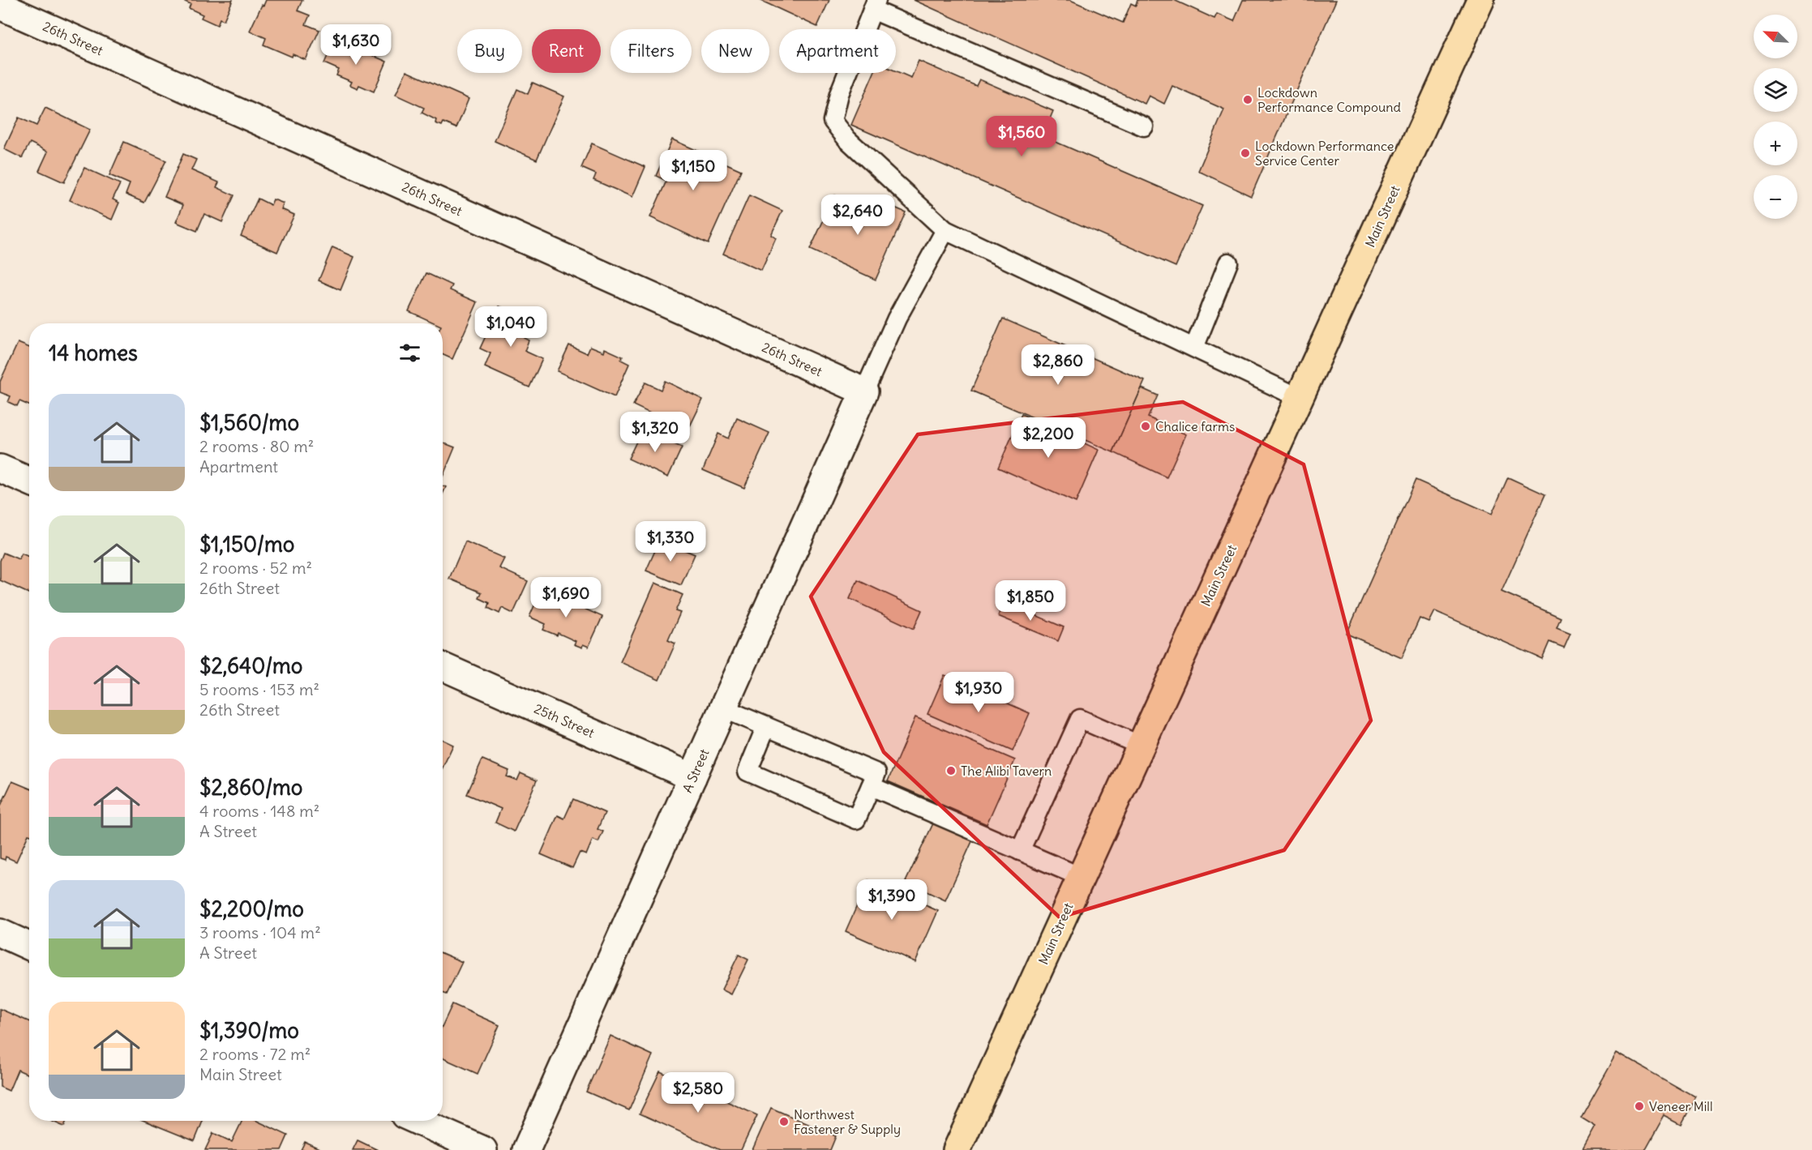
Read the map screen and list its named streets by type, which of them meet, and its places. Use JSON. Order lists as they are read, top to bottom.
{
  "streets": {
    "main road": ["Main Street"],
    "street": ["26th Street", "25th Street", "A Street"]
  },
  "crossings": [
    ["26th Street", "A Street"],
    ["25th Street", "A Street"]
  ],
  "places": [
    "Lockdown Performance Compound",
    "Lockdown Performance Service Center",
    "Chalice farms",
    "The Alibi Tavern",
    "Veneer Mill",
    "Northwest Fastener & Supply"
  ],
  "north": "top left",
  "page": {
    "map_buttons": ["+", "−"],
    "price": [
      "$1,630",
      "$1,560",
      "$1,150",
      "$2,640",
      "$1,040",
      "$2,860",
      "$1,320",
      "$2,200",
      "$1,330",
      "$1,690",
      "$1,850",
      "$1,930",
      "$1,390",
      "$2,580"
    ],
    "chip": [
      "Buy",
      "Rent",
      "Filters",
      "New",
      "Apartment"
    ],
    "heading": "14 homes",
    "list": [
      {
        "name": "$1,560/mo",
        "note": "2 rooms · 80 m² · Apartment"
      },
      {
        "name": "$1,150/mo",
        "note": "2 rooms · 52 m² · 26th Street"
      },
      {
        "name": "$2,640/mo",
        "note": "5 rooms · 153 m² · 26th Street"
      },
      {
        "name": "$2,860/mo",
        "note": "4 rooms · 148 m² · A Street"
      },
      {
        "name": "$2,200/mo",
        "note": "3 rooms · 104 m² · A Street"
      },
      {
        "name": "$1,390/mo",
        "note": "2 rooms · 72 m² · Main Street"
      }
    ]
  }
}
